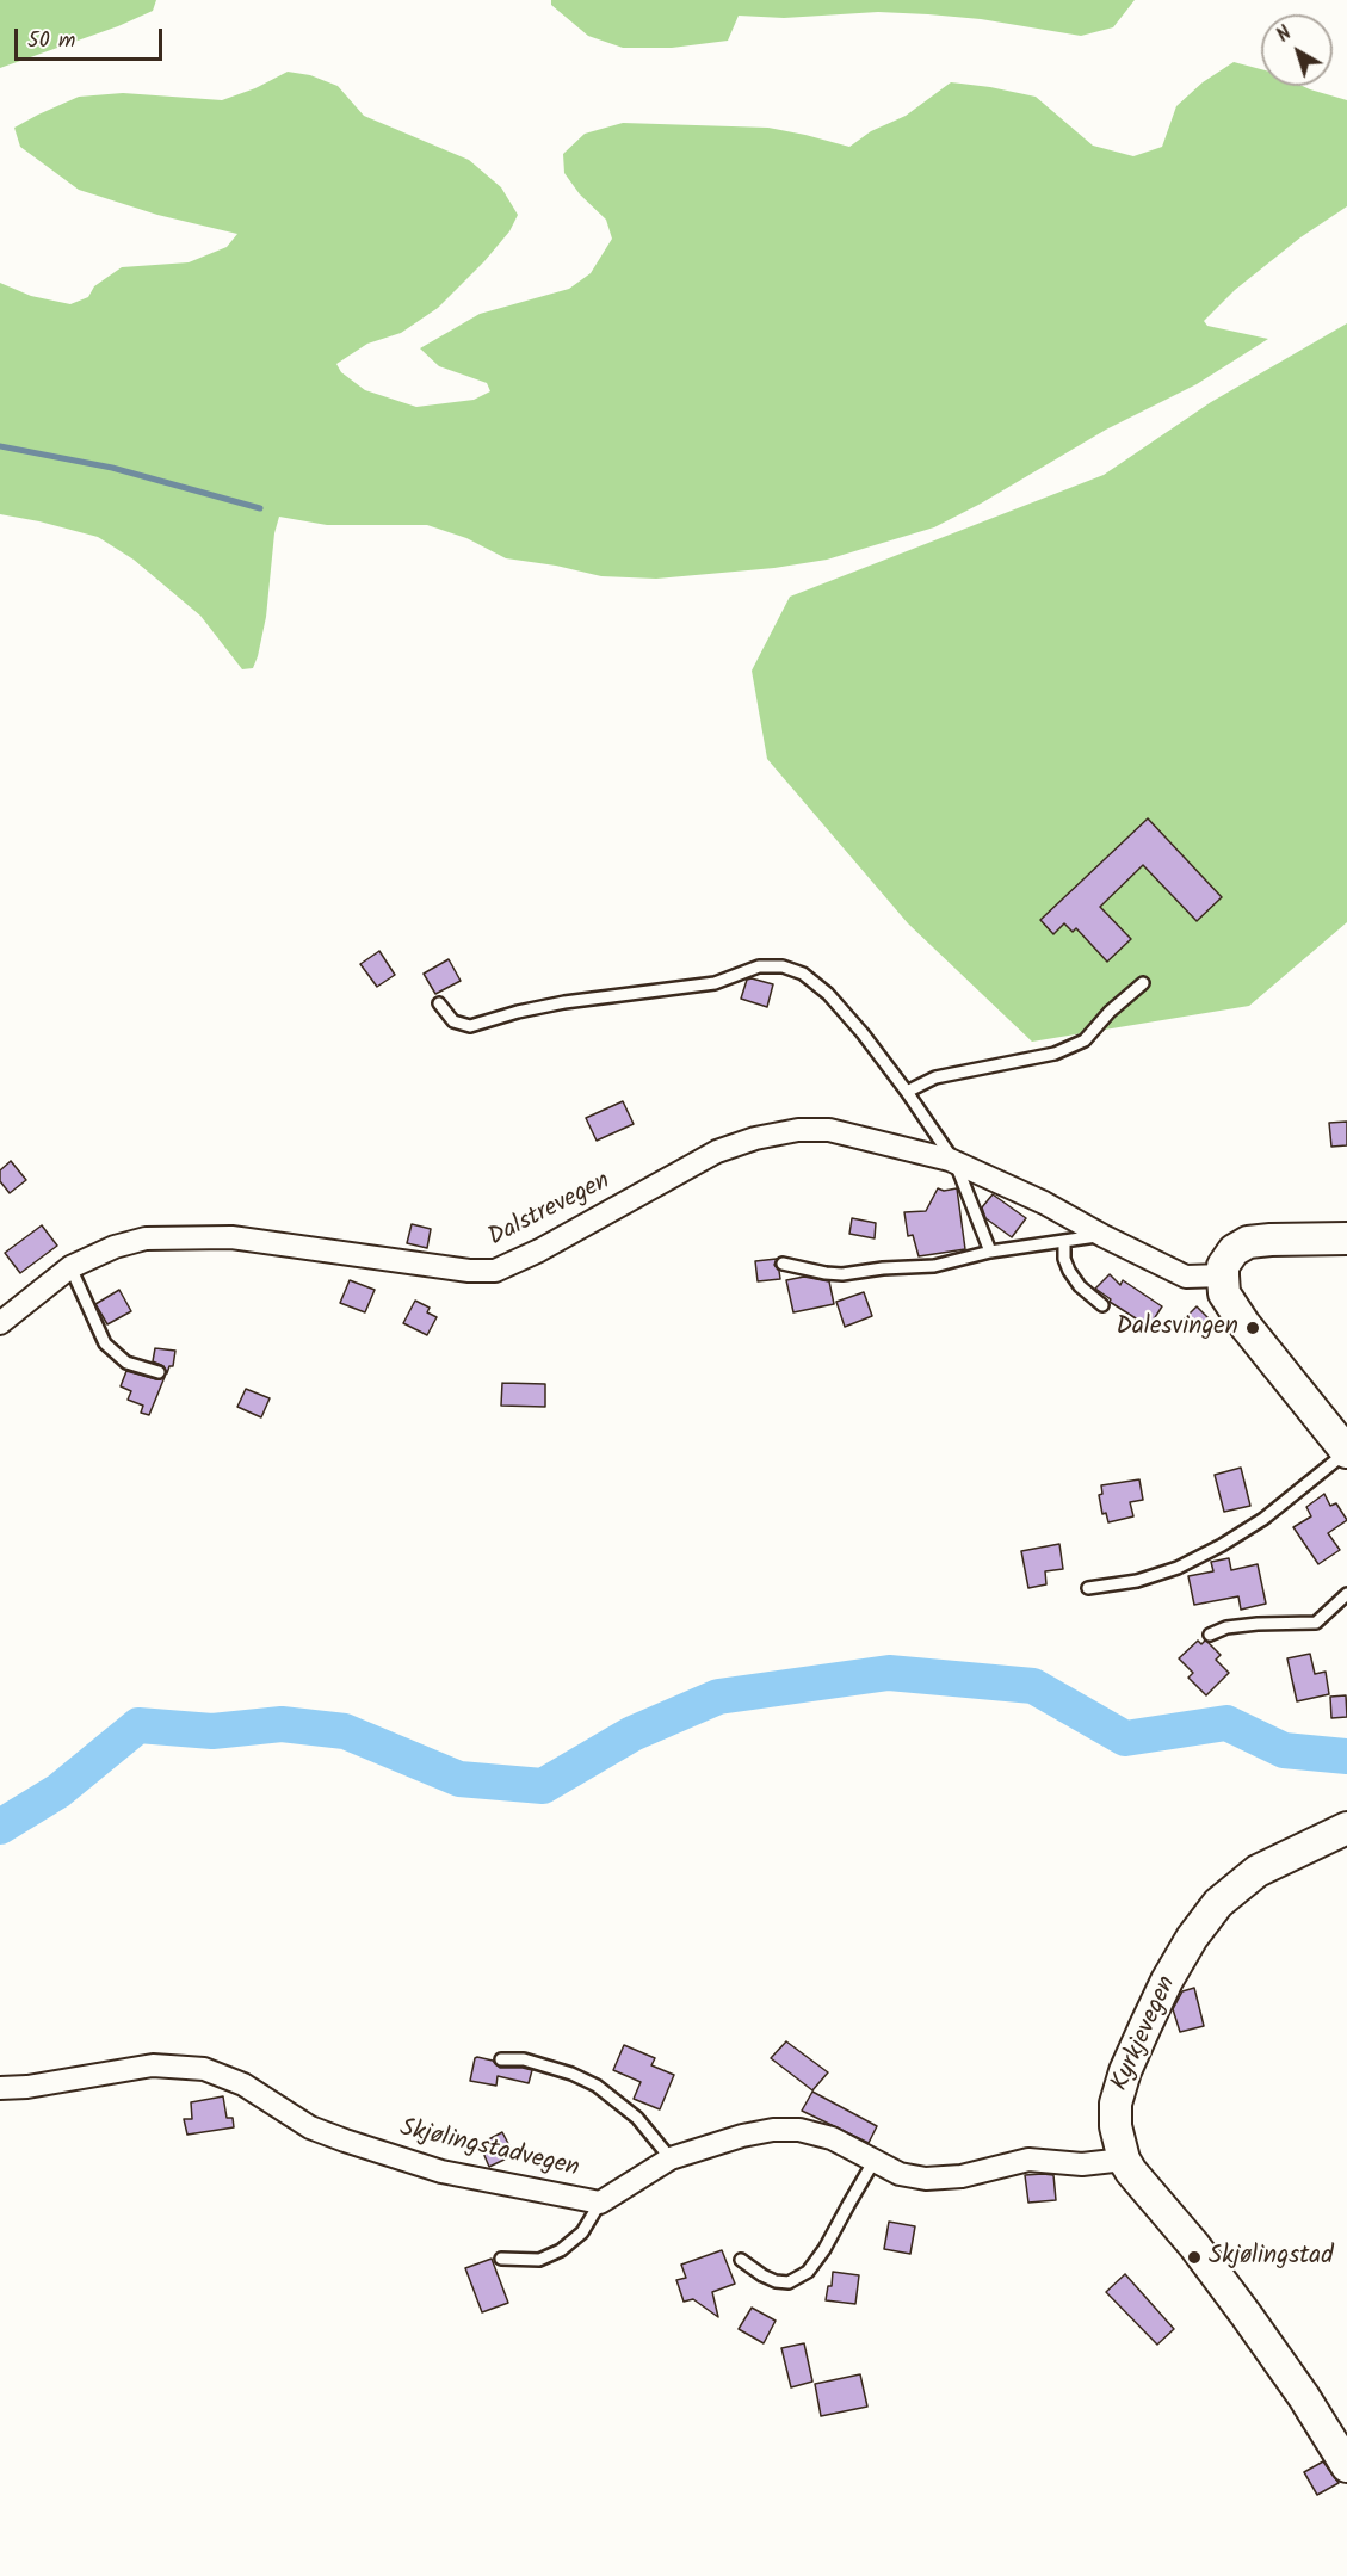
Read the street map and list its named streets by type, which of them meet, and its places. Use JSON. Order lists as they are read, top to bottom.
{
  "streets": {
    "main road": ["Kyrkjevegen"],
    "street": ["Dalstrevegen", "Skjølingstadvegen"]
  },
  "crossings": [
    ["Kyrkjevegen", "Skjølingstadvegen"]
  ],
  "places": ["Dalesvingen", "Skjølingstad"],
  "scale_bar": "50 m",
  "north": "top left"
}
